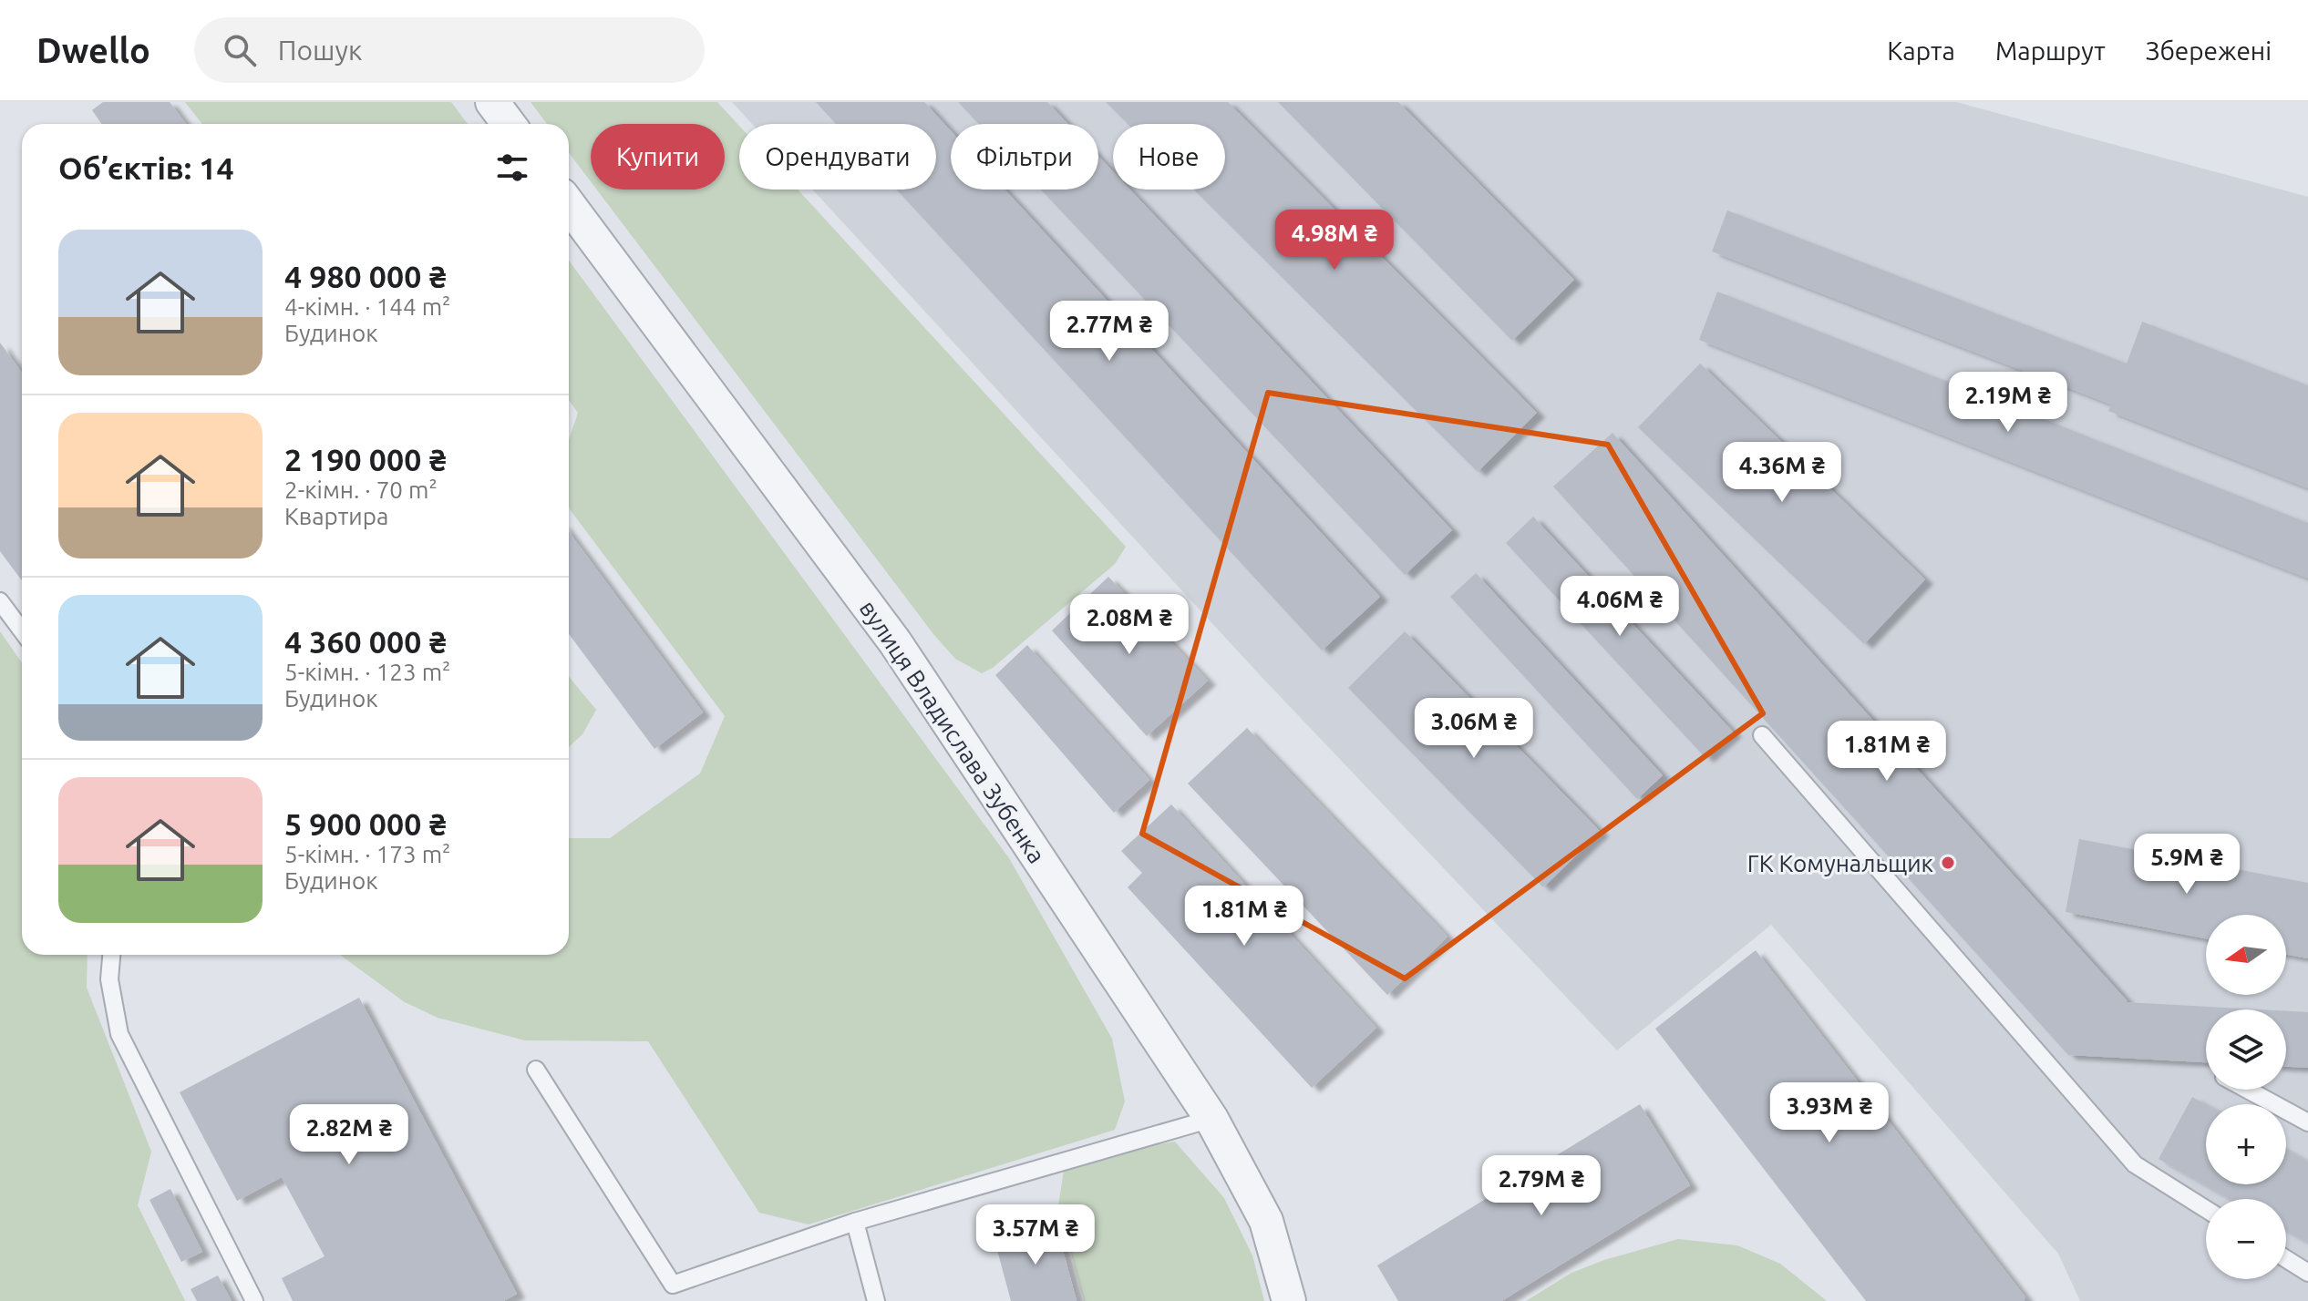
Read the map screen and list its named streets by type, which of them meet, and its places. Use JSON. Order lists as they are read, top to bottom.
{
  "streets": {
    "street": ["вулиця Владислава Зубенка"]
  },
  "places": ["ГК Комунальщик"],
  "north": "left",
  "page": {
    "header": "Dwello",
    "search": "Пошук",
    "nav": ["Карта", "Маршрут", "Збережені"],
    "chip": [
      "Купити",
      "Орендувати",
      "Фільтри",
      "Нове"
    ],
    "heading": "Об’єктів: 14",
    "price": [
      "4.98M ₴",
      "2.77M ₴",
      "2.19M ₴",
      "4.36M ₴",
      "4.06M ₴",
      "2.08M ₴",
      "3.06M ₴",
      "1.81M ₴",
      "5.9M ₴",
      "1.81M ₴",
      "3.93M ₴",
      "2.82M ₴",
      "2.79M ₴",
      "3.57M ₴"
    ],
    "list": [
      {
        "name": "4 980 000 ₴",
        "note": "4-кімн. · 144 m² · Будинок"
      },
      {
        "name": "2 190 000 ₴",
        "note": "2-кімн. · 70 m² · Квартира"
      },
      {
        "name": "4 360 000 ₴",
        "note": "5-кімн. · 123 m² · Будинок"
      },
      {
        "name": "5 900 000 ₴",
        "note": "5-кімн. · 173 m² · Будинок"
      }
    ],
    "map_buttons": ["+", "−"]
  }
}
